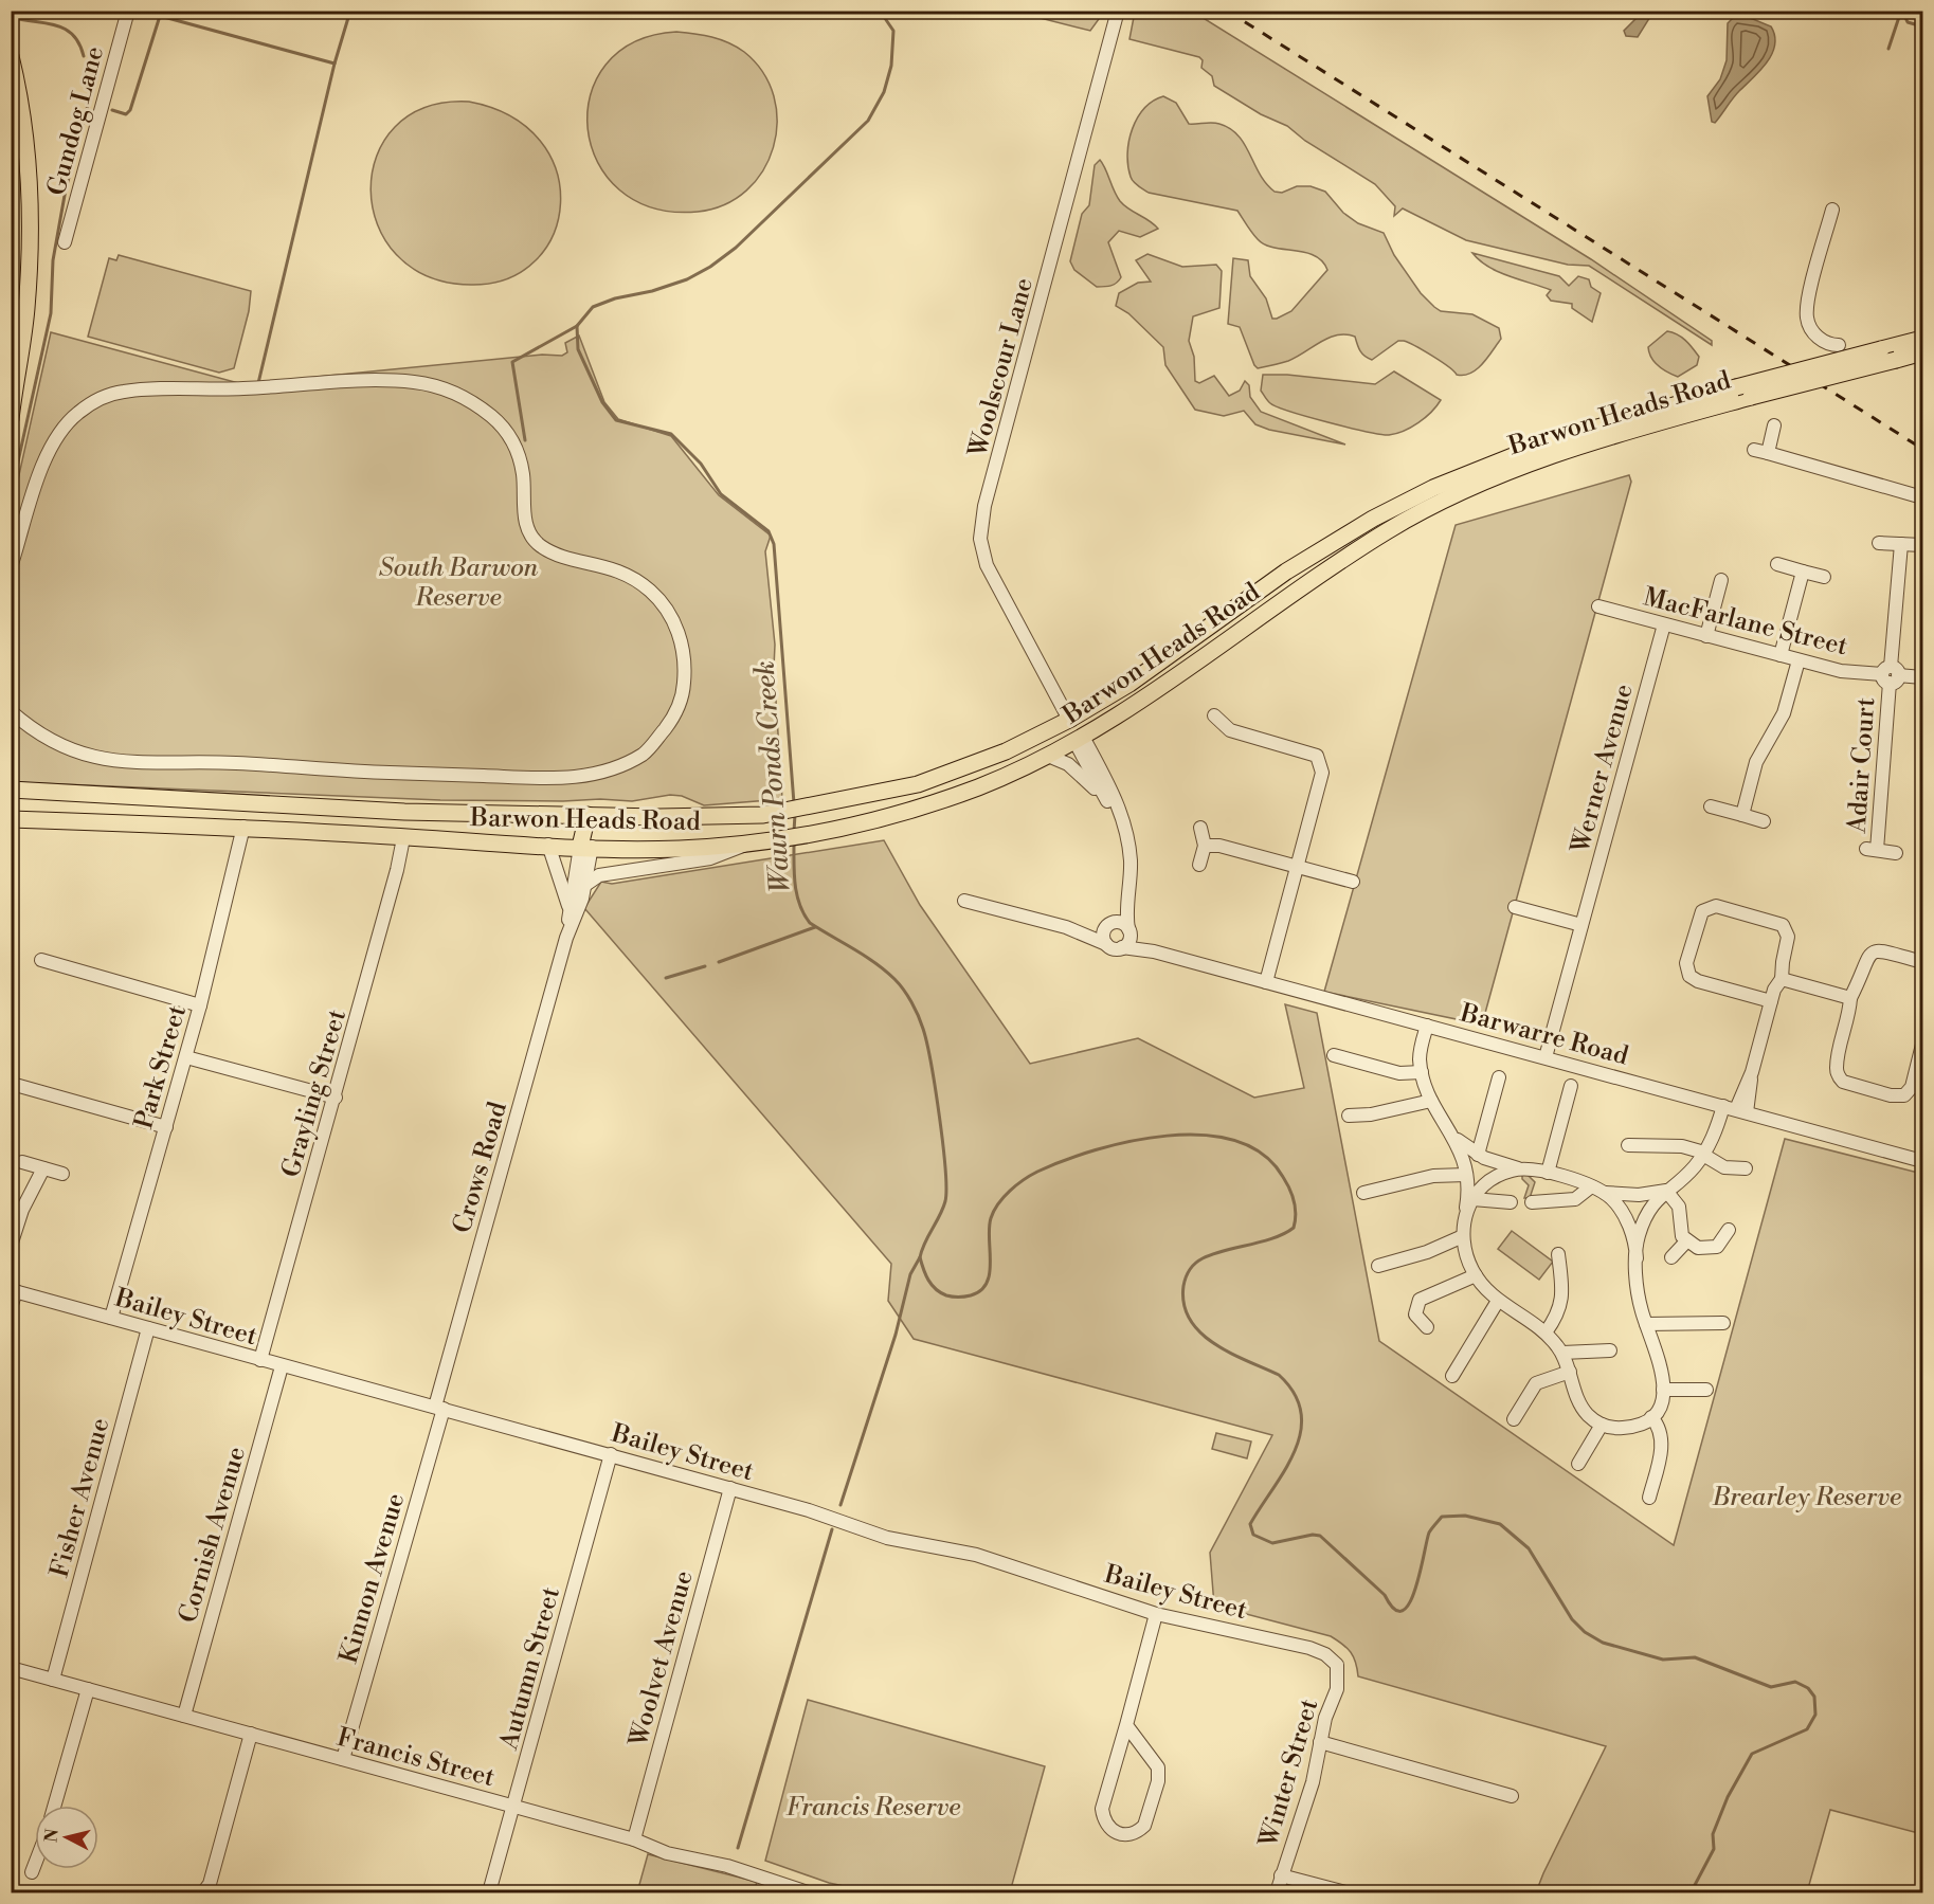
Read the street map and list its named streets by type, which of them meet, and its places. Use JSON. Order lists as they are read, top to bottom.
{
  "streets": {
    "main road": ["Barwon Heads Road"],
    "street": [
      "Gundog Lane",
      "Woolscour Lane",
      "MacFarlane Street",
      "Adair Court",
      "Werner Avenue",
      "Barwarre Road",
      "Park Street",
      "Grayling Street",
      "Crows Road",
      "Bailey Street",
      "Fisher Avenue",
      "Cornish Avenue",
      "Kinnon Avenue",
      "Woolvet Avenue",
      "Autumn Street",
      "Francis Street",
      "Winter Street"
    ]
  },
  "crossings": [
    ["Woolscour Lane", "Barwon Heads Road"],
    ["Barwon Heads Road", "Park Street"],
    ["Barwon Heads Road", "Grayling Street"],
    ["Barwon Heads Road", "Crows Road"],
    ["MacFarlane Street", "Adair Court"],
    ["MacFarlane Street", "Werner Avenue"],
    ["Werner Avenue", "Barwarre Road"],
    ["Park Street", "Bailey Street"],
    ["Grayling Street", "Bailey Street"],
    ["Crows Road", "Bailey Street"],
    ["Crows Road", "Kinnon Avenue"],
    ["Bailey Street", "Fisher Avenue"],
    ["Bailey Street", "Cornish Avenue"],
    ["Bailey Street", "Kinnon Avenue"],
    ["Bailey Street", "Woolvet Avenue"],
    ["Bailey Street", "Autumn Street"],
    ["Bailey Street", "Winter Street"],
    ["Fisher Avenue", "Francis Street"],
    ["Cornish Avenue", "Francis Street"],
    ["Kinnon Avenue", "Francis Street"],
    ["Woolvet Avenue", "Francis Street"],
    ["Autumn Street", "Francis Street"]
  ],
  "water": ["Waurn Ponds Creek"],
  "parks": ["South Barwon Reserve", "Brearley Reserve", "Francis Reserve"],
  "north": "left"
}
